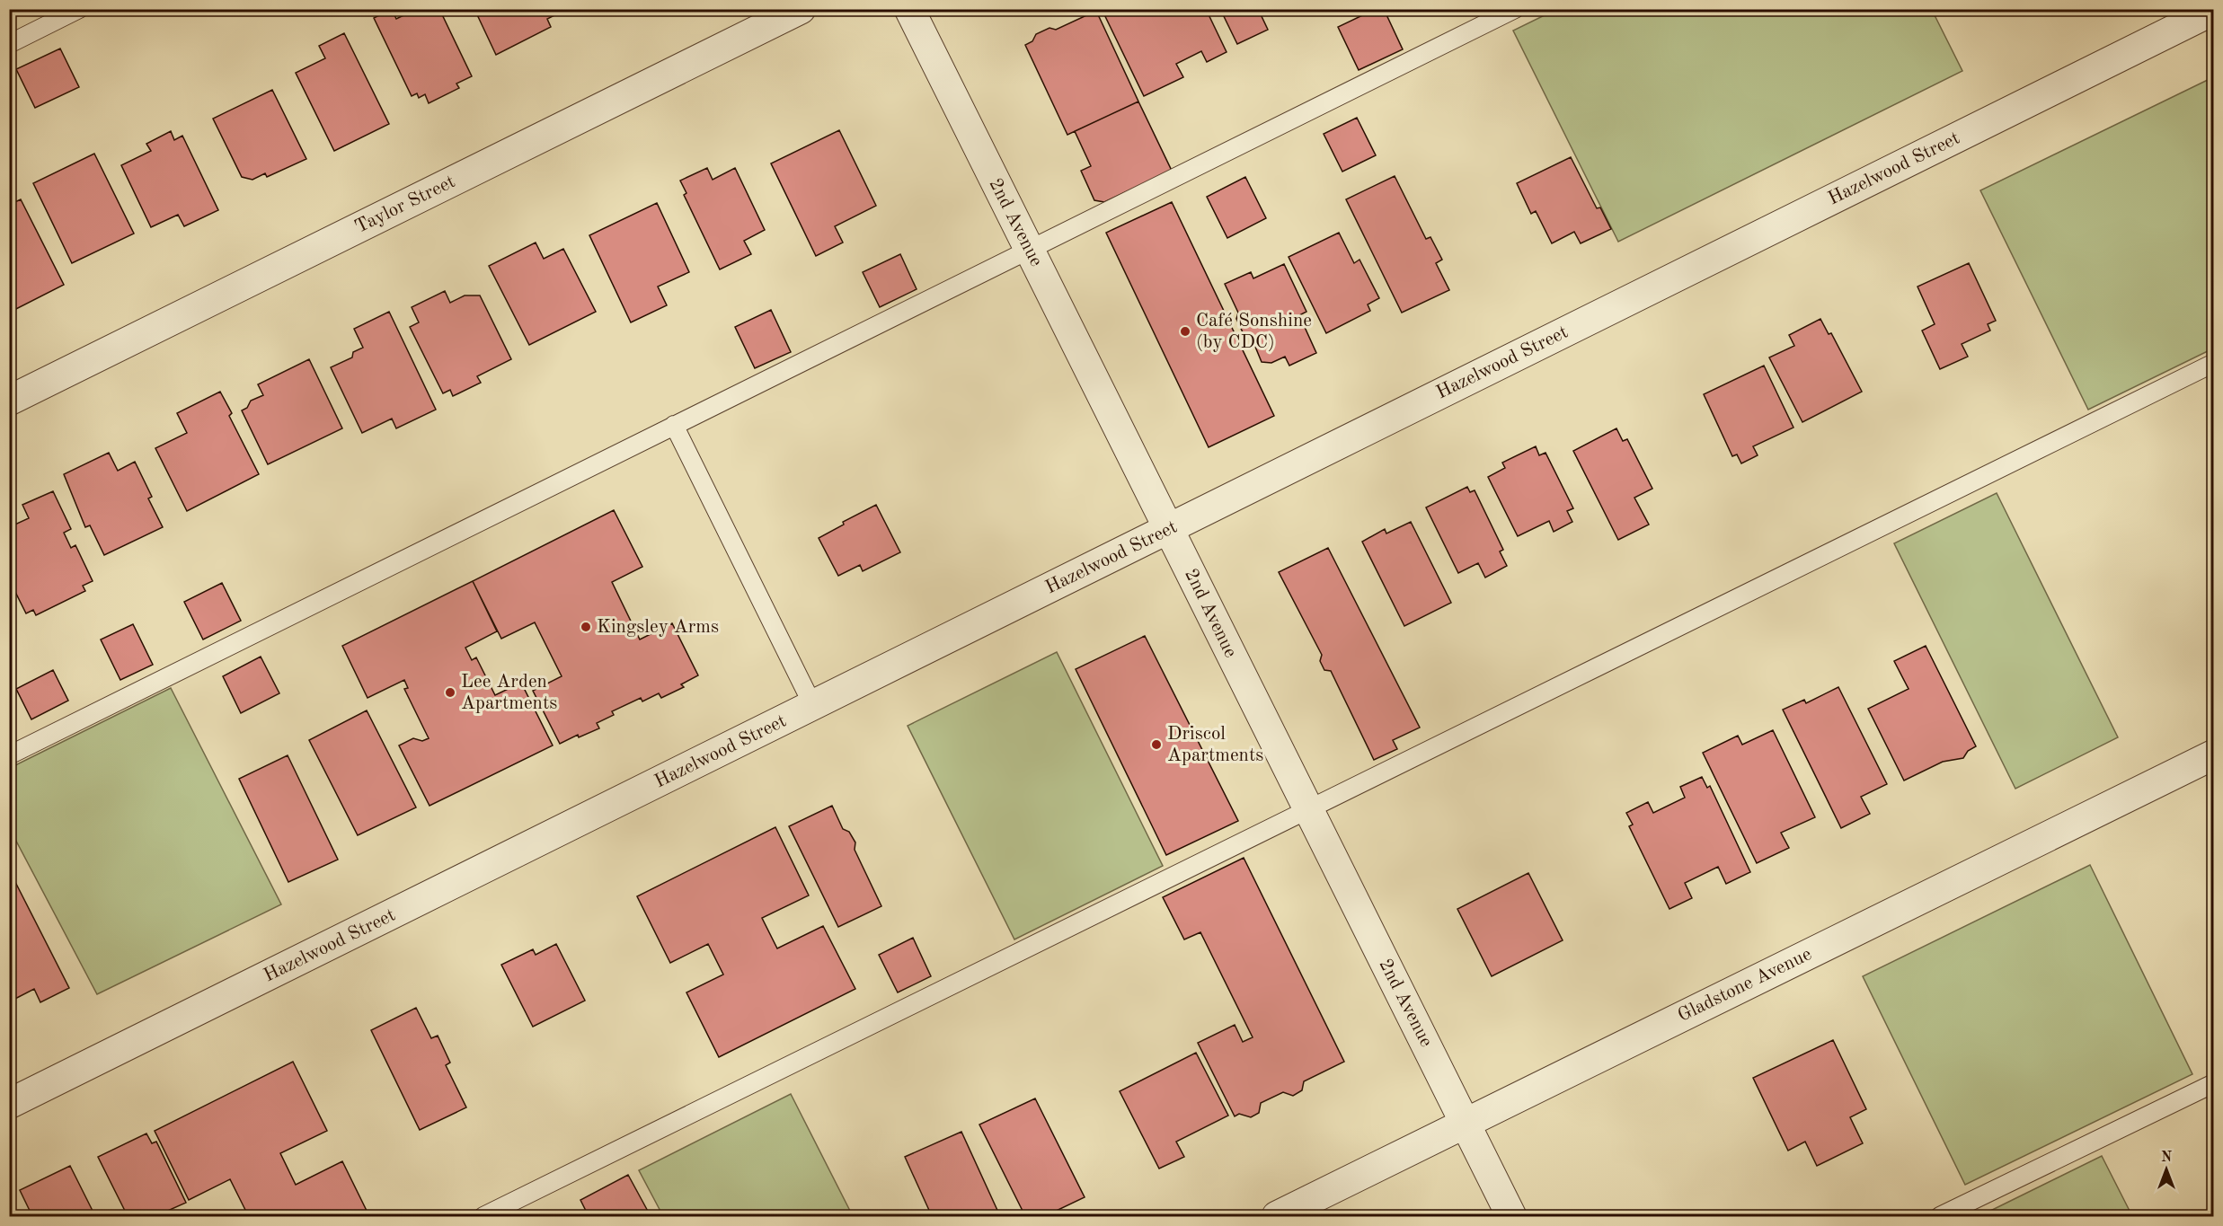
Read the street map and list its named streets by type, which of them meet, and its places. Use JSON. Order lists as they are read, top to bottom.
{
  "streets": {
    "street": [
      "Hazelwood Street",
      "Taylor Street",
      "2nd Avenue",
      "Gladstone Avenue"
    ]
  },
  "crossings": [
    ["Hazelwood Street", "2nd Avenue"],
    ["2nd Avenue", "Gladstone Avenue"]
  ],
  "places": [
    "Café Sonshine (by CDC)",
    "Kingsley Arms",
    "Lee Arden Apartments",
    "Driscol Apartments"
  ],
  "north": "top"
}
